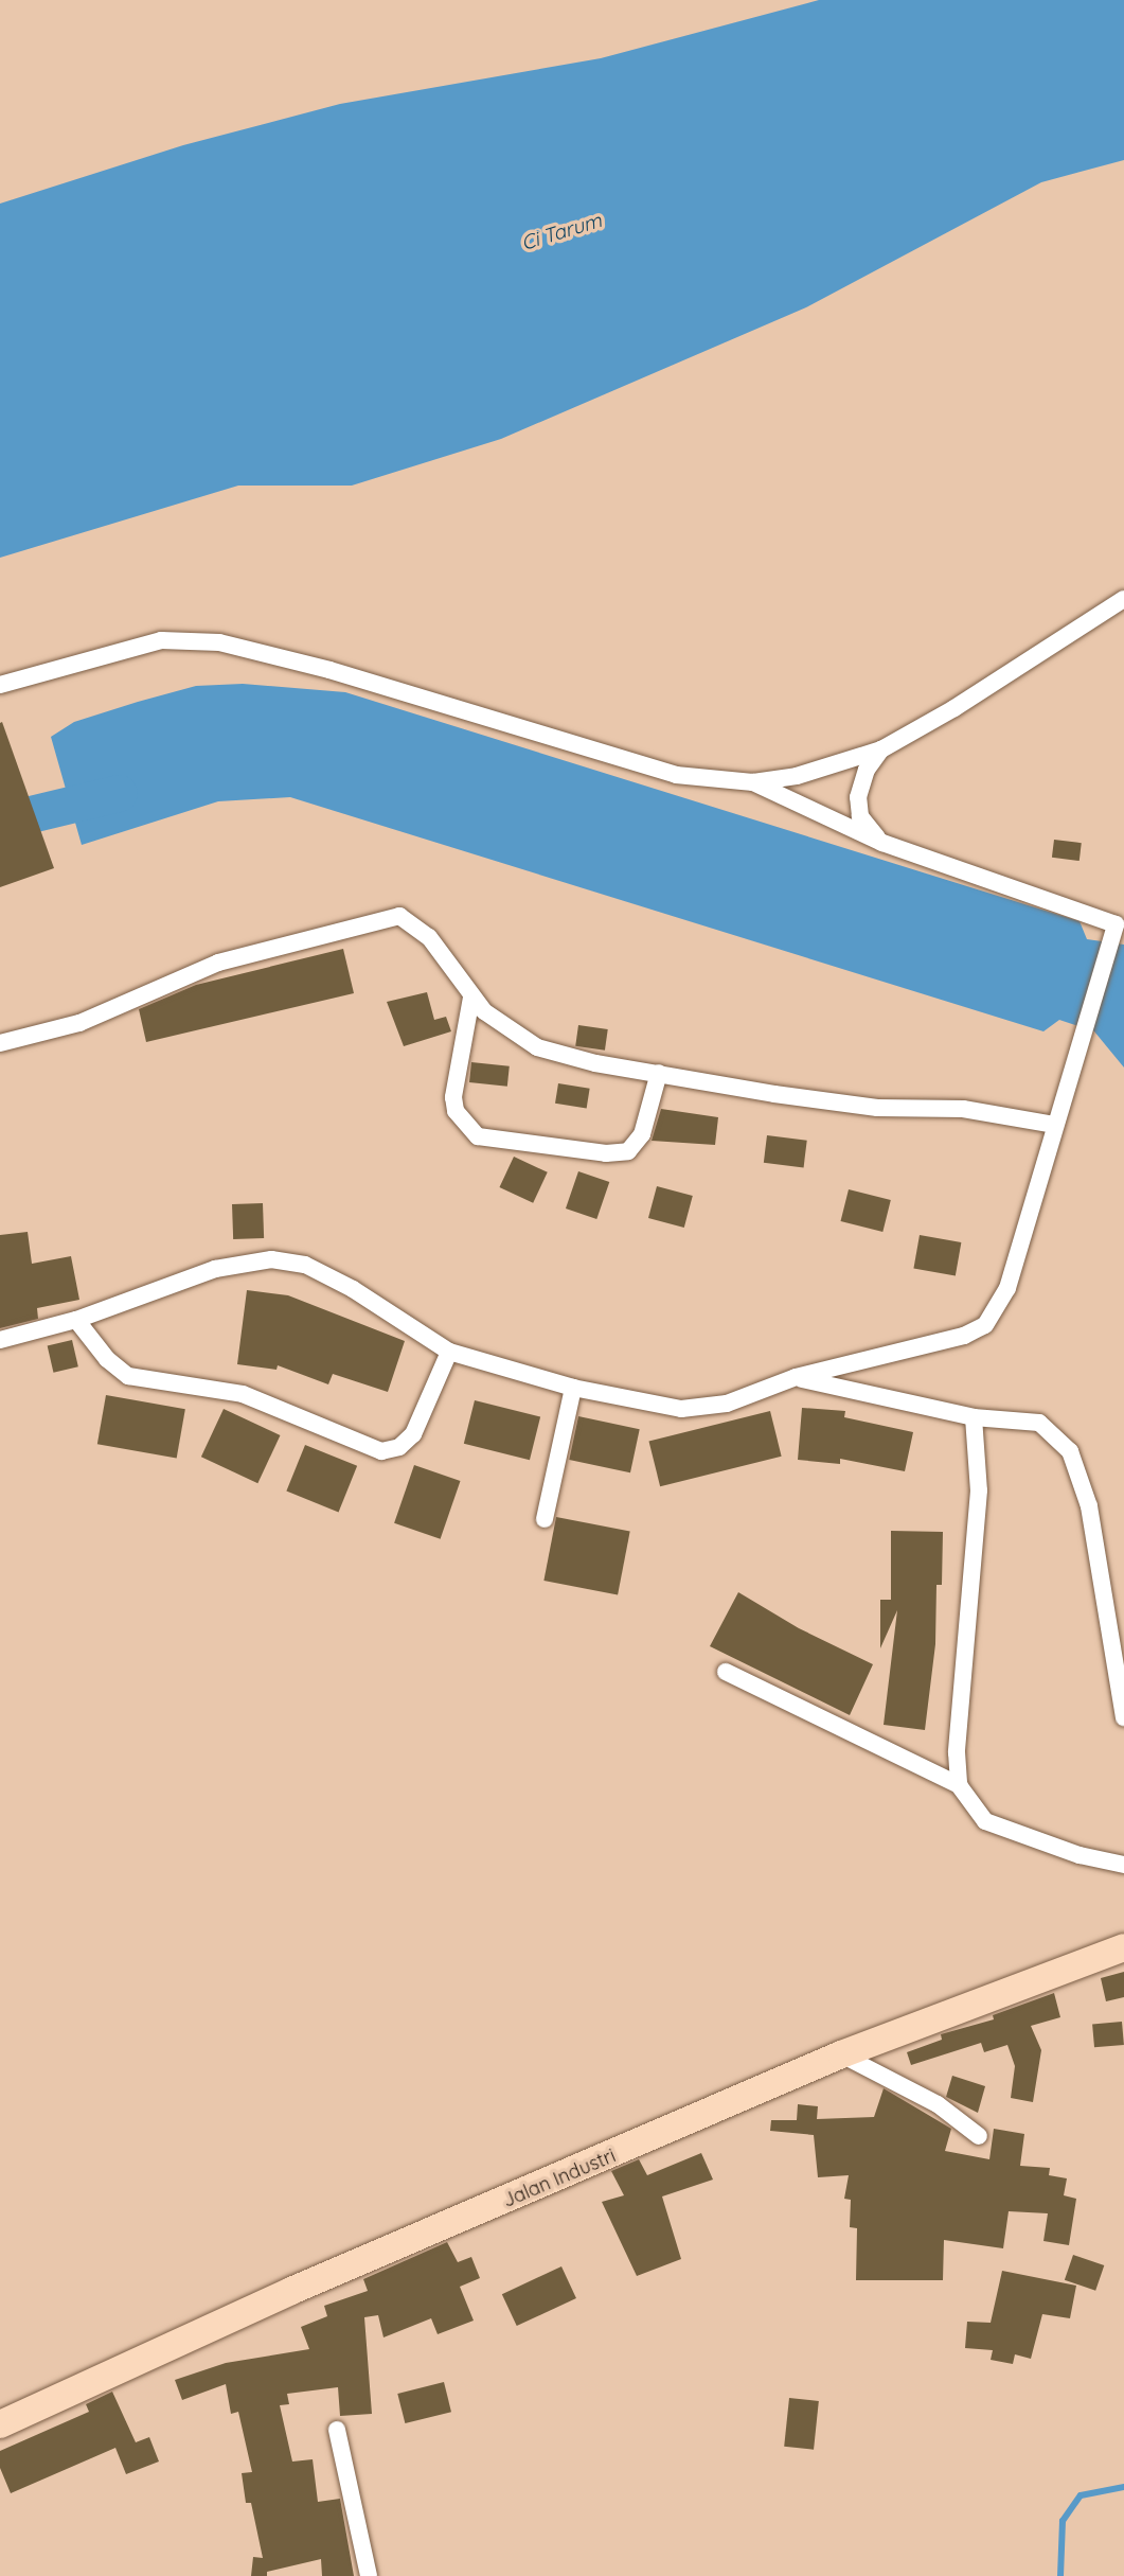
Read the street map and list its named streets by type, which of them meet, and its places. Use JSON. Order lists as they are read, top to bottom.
{
  "streets": {
    "main road": ["Jalan Industri"]
  },
  "water": ["Ci Tarum"]
}
